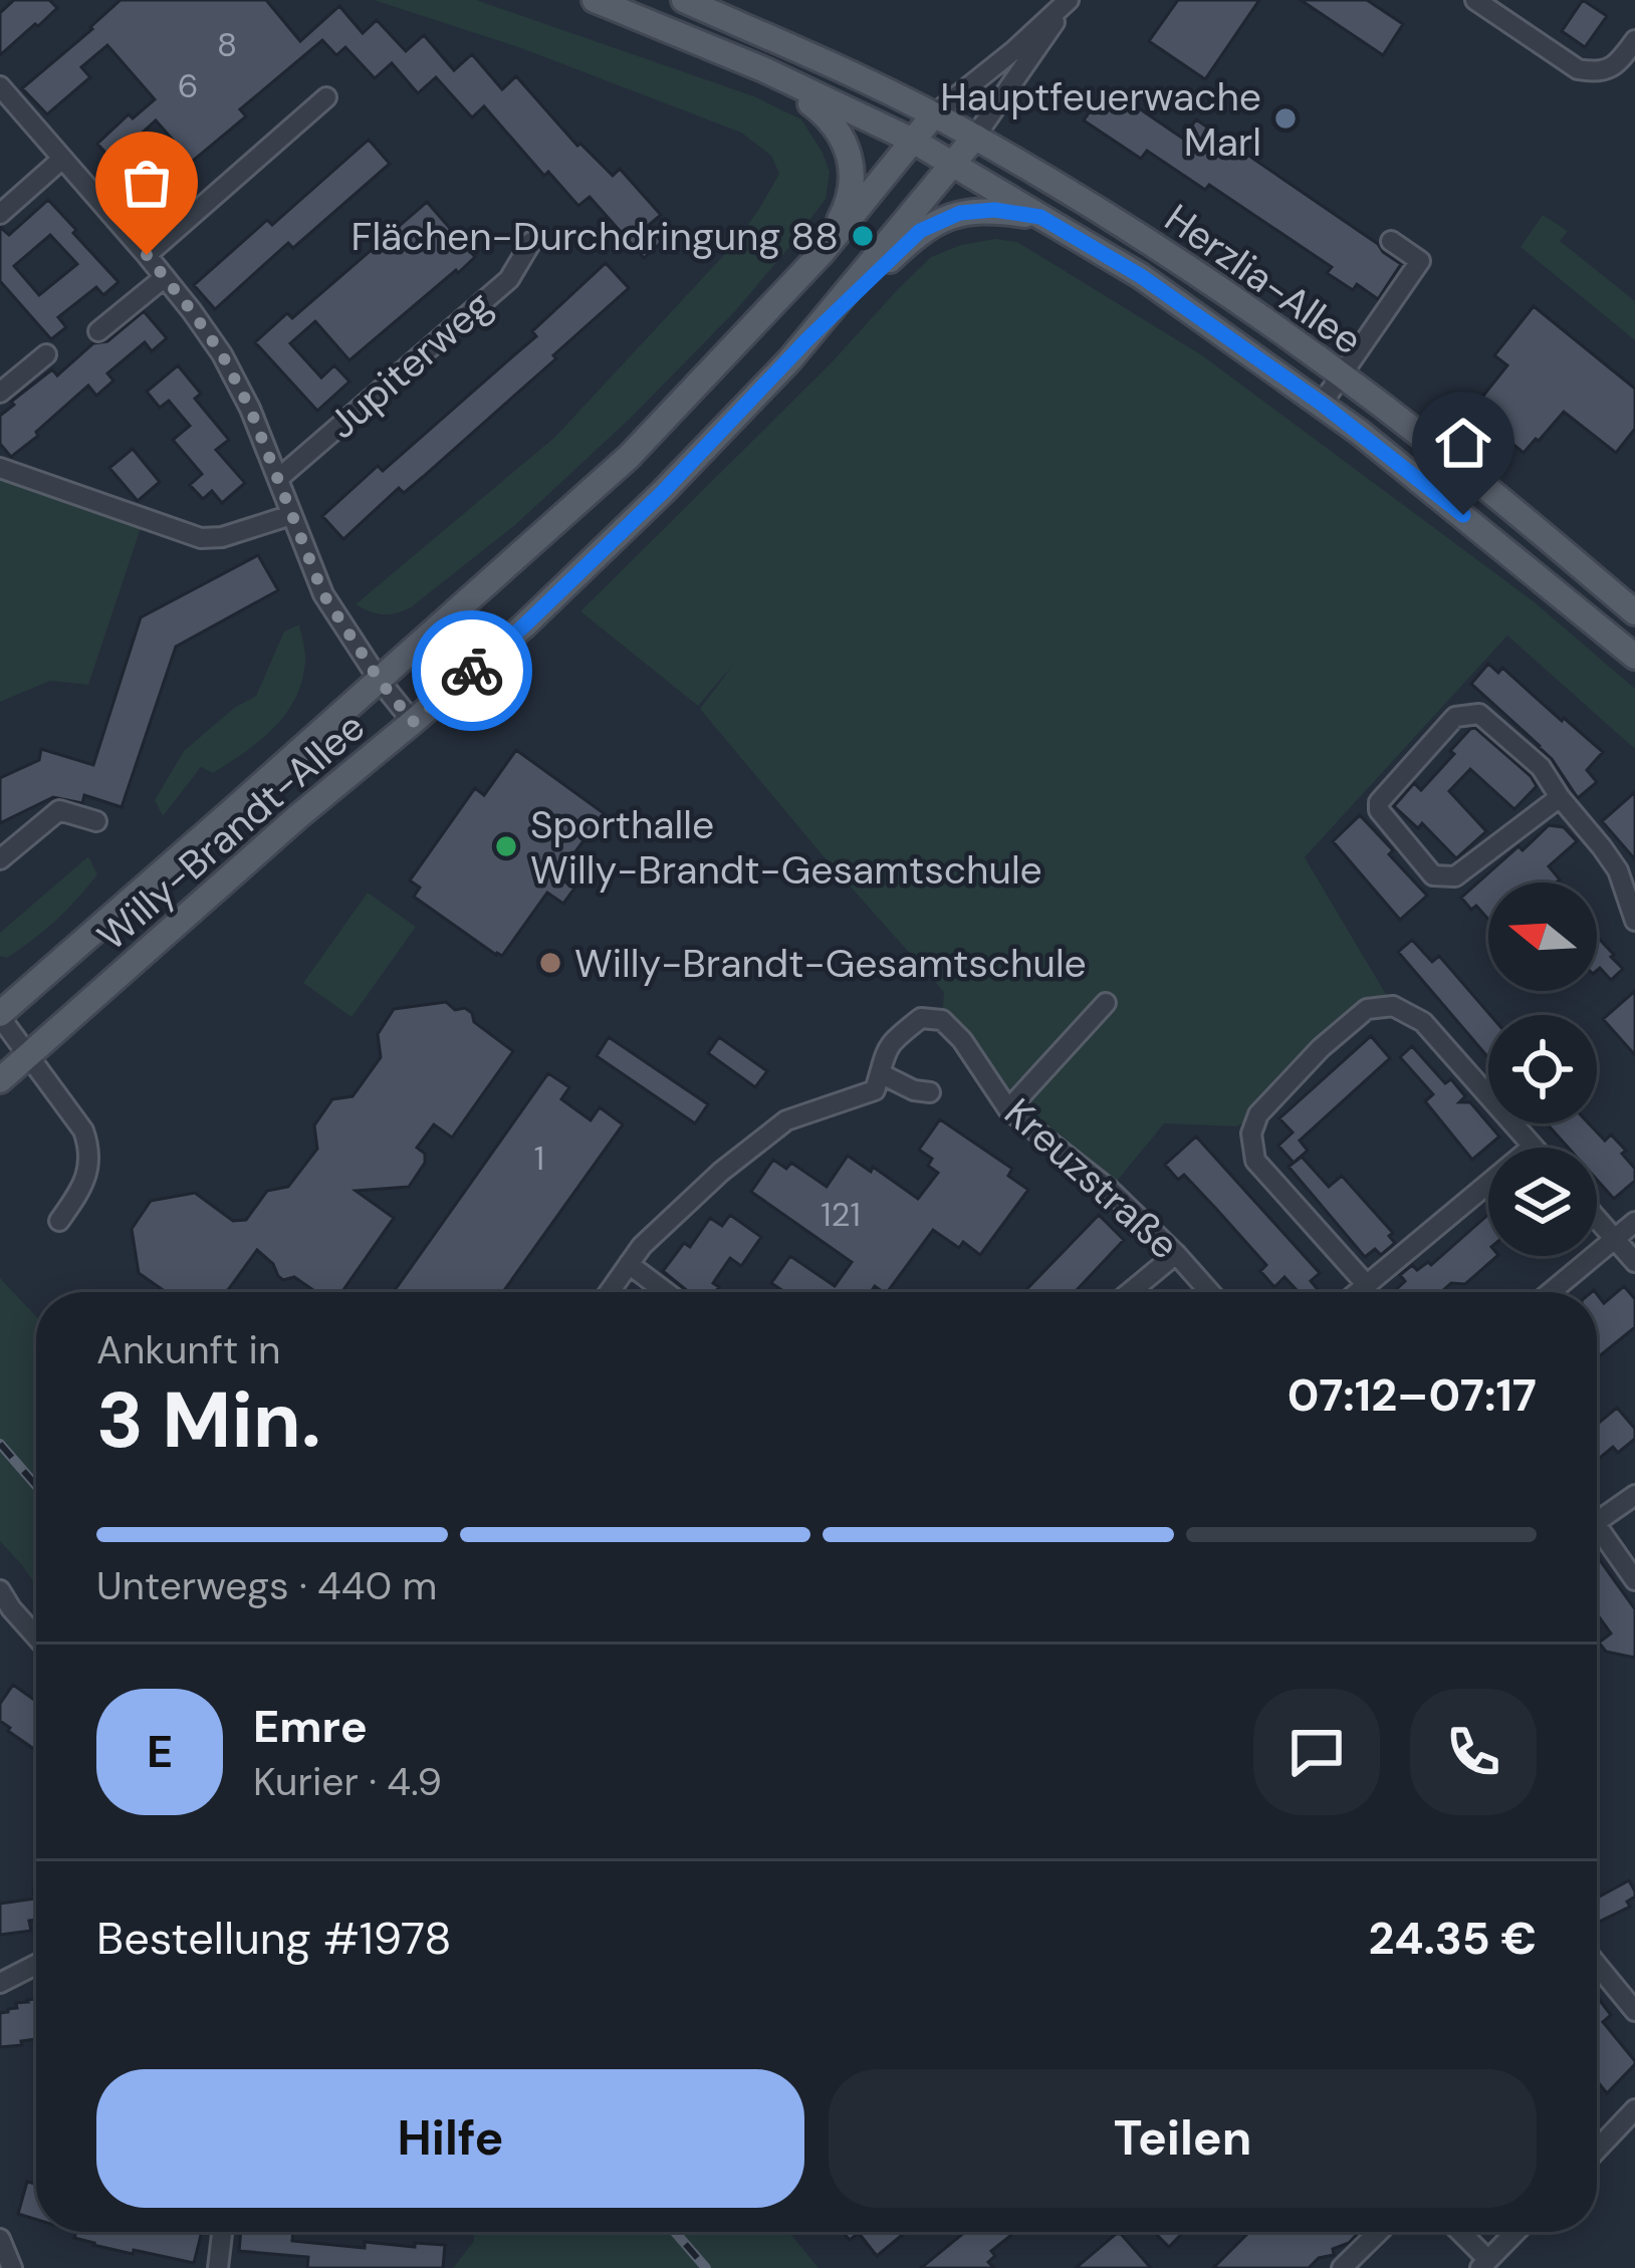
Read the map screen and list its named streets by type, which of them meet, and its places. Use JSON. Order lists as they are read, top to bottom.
{
  "streets": {
    "main road": ["Herzlia-Allee", "Willy-Brandt-Allee"],
    "street": ["Jupiterweg", "Kreuzstraße"]
  },
  "crossings": [
    ["Herzlia-Allee", "Willy-Brandt-Allee"]
  ],
  "places": [
    "Hauptfeuerwache Marl",
    "Flächen-Durchdringung 88",
    "Sporthalle Willy-Brandt-Gesamtschule",
    "Willy-Brandt-Gesamtschule"
  ],
  "house_numbers": [
    "8",
    "6",
    "1",
    "121"
  ],
  "north": "left",
  "page": {
    "heading": ["3 Min.", "Ankunft in", "07:12–07:17"],
    "panel": [
      "Emre",
      "Kurier · 4.9",
      "Bestellung #1978",
      "24.35 €"
    ],
    "bar": "Unterwegs · 440 m",
    "round": "E",
    "buttons": ["Hilfe", "Teilen"]
  }
}
